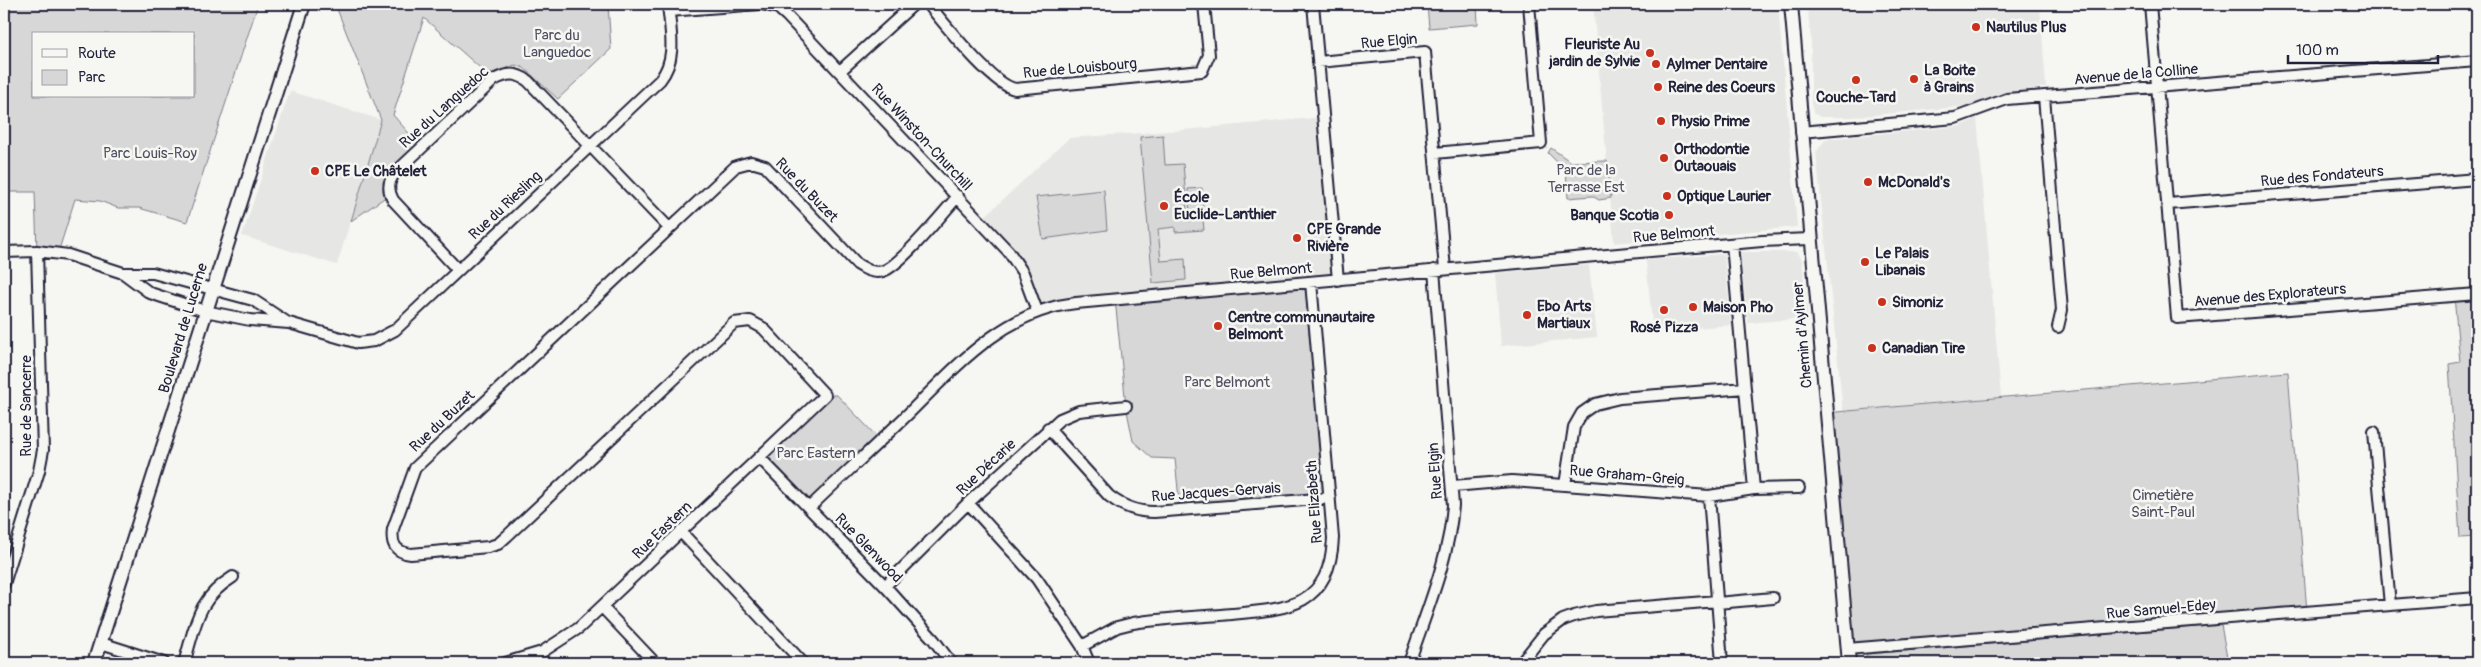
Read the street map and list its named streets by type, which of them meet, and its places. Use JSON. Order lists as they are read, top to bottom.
{
  "streets": {
    "main road": ["Boulevard de Lucerne", "Chemin d'Aylmer"],
    "street": [
      "Rue Elgin",
      "Rue de Louisbourg",
      "Avenue de la Colline",
      "Rue du Languedoc",
      "Rue Winston-Churchill",
      "Rue des Fondateurs",
      "Rue du Buzet",
      "Rue du Riesling",
      "Rue Belmont",
      "Avenue des Explorateurs",
      "Rue de Sancerre",
      "Rue Décarie",
      "Rue Graham-Greig",
      "Rue Jacques-Gervais",
      "Rue Elizabeth",
      "Rue Eastern",
      "Rue Glenwood",
      "Rue Samuel-Edey"
    ]
  },
  "crossings": [
    ["Rue Elgin", "Rue Belmont"],
    ["Rue Elgin", "Rue Graham-Greig"],
    ["Avenue de la Colline", "Avenue des Explorateurs"],
    ["Avenue de la Colline", "Chemin d'Aylmer"],
    ["Rue du Languedoc", "Rue du Buzet"],
    ["Rue du Languedoc", "Rue du Riesling"],
    ["Rue Winston-Churchill", "Rue du Buzet"],
    ["Rue Winston-Churchill", "Rue du Riesling"],
    ["Rue Winston-Churchill", "Rue Belmont"],
    ["Rue des Fondateurs", "Avenue des Explorateurs"],
    ["Rue du Buzet", "Rue Eastern"],
    ["Rue du Riesling", "Boulevard de Lucerne"],
    ["Rue Belmont", "Chemin d'Aylmer"],
    ["Rue Belmont", "Rue Elizabeth"],
    ["Rue Belmont", "Rue Glenwood"],
    ["Chemin d'Aylmer", "Rue Samuel-Edey"],
    ["Rue Décarie", "Rue Jacques-Gervais"],
    ["Rue Décarie", "Rue Glenwood"],
    ["Rue Jacques-Gervais", "Rue Elizabeth"],
    ["Rue Eastern", "Rue Glenwood"]
  ],
  "parks": [
    "Parc du Languedoc",
    "Parc Louis-Roy",
    "Parc de la Terrasse Est",
    "Parc Belmont",
    "Parc Eastern",
    "Cimetière Saint-Paul"
  ],
  "places": [
    "Nautilus Plus",
    "Fleuriste Au jardin de Sylvie",
    "Aylmer Dentaire",
    "La Boite à Grains",
    "Couche-Tard",
    "Reine des Coeurs",
    "Physio Prime",
    "Orthodontie Outaouais",
    "CPE Le Châtelet",
    "McDonald's",
    "Optique Laurier",
    "École Euclide-Lanthier",
    "Banque Scotia",
    "CPE Grande Rivière",
    "Le Palais Libanais",
    "Simoniz",
    "Maison Pho",
    "Rosé Pizza",
    "Ebo Arts Martiaux",
    "Centre communautaire Belmont",
    "Canadian Tire"
  ],
  "legend": ["Route", "Parc"],
  "scale_bar": "100 m"
}
